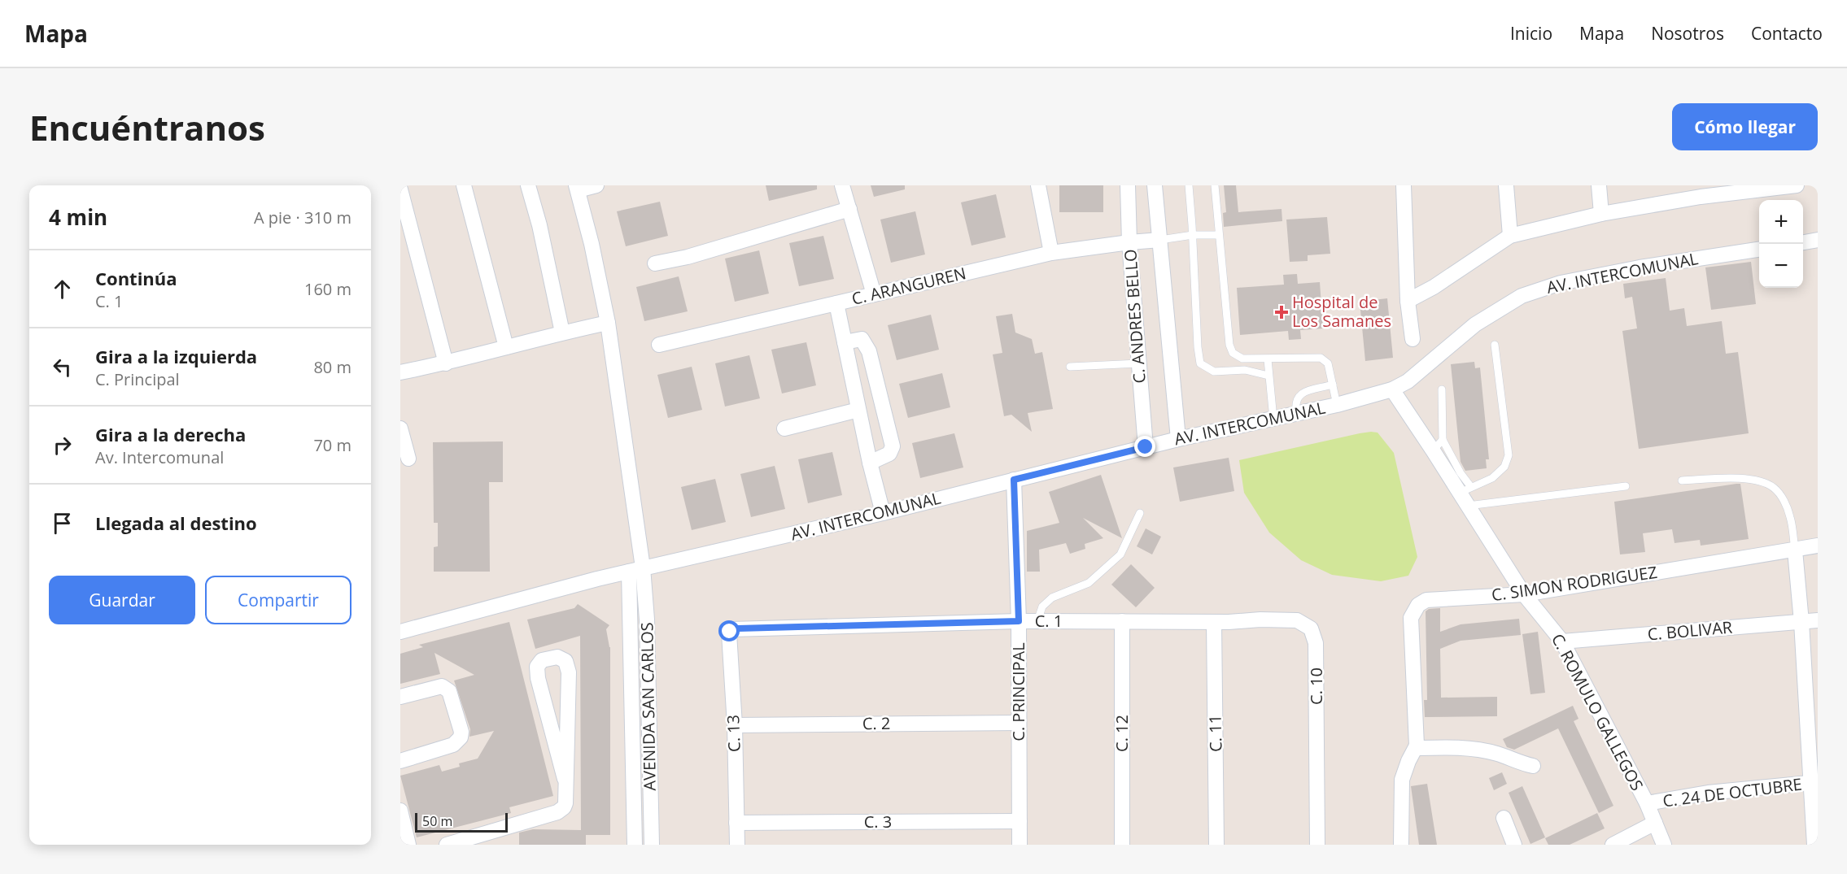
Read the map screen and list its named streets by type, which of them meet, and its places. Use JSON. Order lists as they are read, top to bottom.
{
  "streets": {
    "street": [
      "AV. INTERCOMUNAL",
      "C. ARANGUREN",
      "C. ANDRES BELLO",
      "C. SIMON RODRIGUEZ",
      "C. 1",
      "C. BOLIVAR",
      "C. 10",
      "C. PRINCIPAL",
      "AVENIDA SAN CARLOS",
      "C. ROMULO GALLEGOS",
      "C. 2",
      "C. 13",
      "C. 12",
      "C. 11",
      "C. 24 DE OCTUBRE",
      "C. 3"
    ]
  },
  "crossings": [
    ["AV. INTERCOMUNAL", "C. ANDRES BELLO"],
    ["AV. INTERCOMUNAL", "C. PRINCIPAL"],
    ["AV. INTERCOMUNAL", "AVENIDA SAN CARLOS"],
    ["AV. INTERCOMUNAL", "C. ROMULO GALLEGOS"],
    ["C. ARANGUREN", "C. ANDRES BELLO"],
    ["C. SIMON RODRIGUEZ", "C. ROMULO GALLEGOS"],
    ["C. 1", "C. 10"],
    ["C. 1", "C. PRINCIPAL"],
    ["C. 1", "C. 13"],
    ["C. 1", "C. 12"],
    ["C. 1", "C. 11"],
    ["C. BOLIVAR", "C. ROMULO GALLEGOS"],
    ["C. 10", "C. 11"],
    ["C. PRINCIPAL", "C. 2"],
    ["C. PRINCIPAL", "C. 3"],
    ["C. ROMULO GALLEGOS", "C. 24 DE OCTUBRE"],
    ["C. 2", "C. 13"],
    ["C. 13", "C. 3"]
  ],
  "places": {
    "health": ["Hospital de Los Samanes"]
  },
  "scale_bar": "50 m",
  "page": {
    "header": "Mapa",
    "nav": [
      "Inicio",
      "Mapa",
      "Nosotros",
      "Contacto"
    ],
    "buttons": [
      "Cómo llegar",
      ["Guardar", "Compartir"]
    ],
    "title": "Encuéntranos",
    "heading": ["4 min", "A pie · 310 m"],
    "map_buttons": ["+", "−"],
    "list": [
      ["Continúa", "C. 1", "160 m"],
      ["Gira a la izquierda", "C. Principal", "80 m"],
      ["Gira a la derecha", "Av. Intercomunal", "70 m"],
      "Llegada al destino"
    ],
    "scale": "50 m"
  }
}
